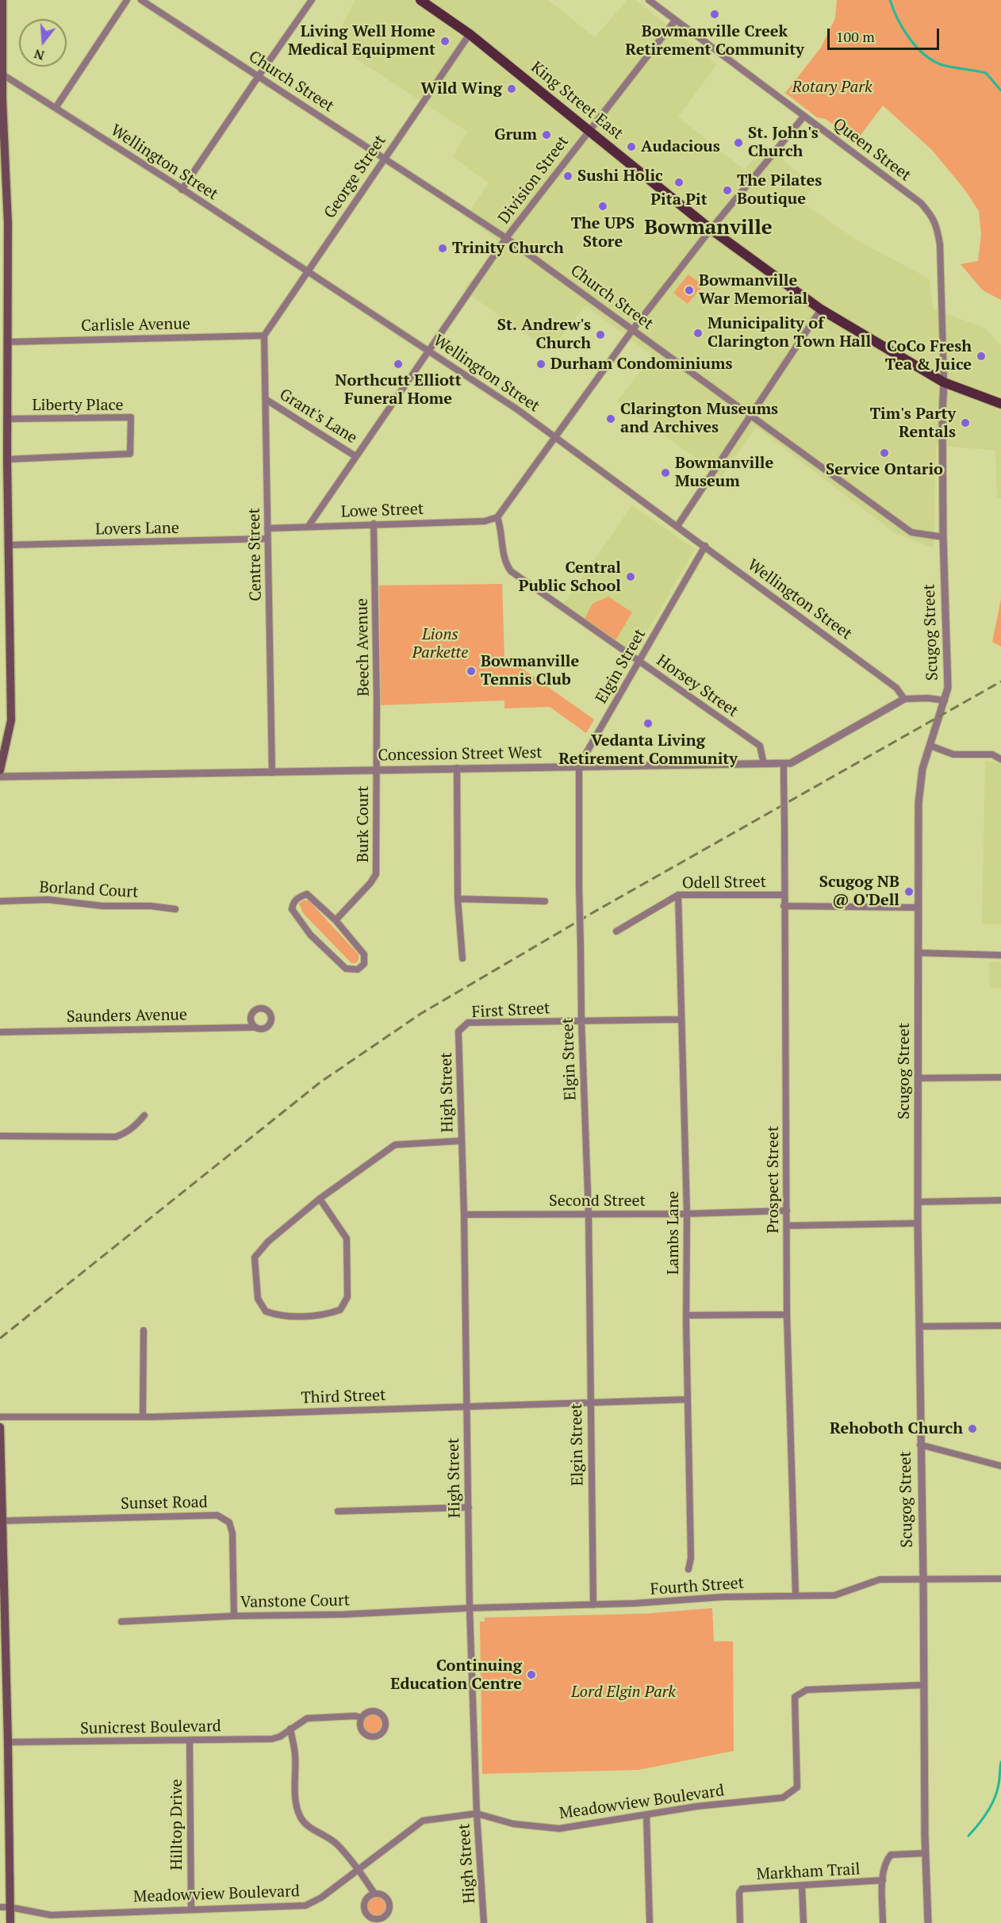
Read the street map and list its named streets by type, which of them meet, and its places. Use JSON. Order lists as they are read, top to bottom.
{
  "streets": {
    "main road": ["King Street East"],
    "street": [
      "Church Street",
      "Queen Street",
      "Wellington Street",
      "George Street",
      "Division Street",
      "Carlisle Avenue",
      "Liberty Place",
      "Grant's Lane",
      "Lowe Street",
      "Lovers Lane",
      "Centre Street",
      "Scugog Street",
      "Beech Avenue",
      "Elgin Street",
      "Horsey Street",
      "Concession Street West",
      "Burk Court",
      "Odell Street",
      "Borland Court",
      "First Street",
      "Saunders Avenue",
      "High Street",
      "Prospect Street",
      "Second Street",
      "Lambs Lane",
      "Third Street",
      "Sunset Road",
      "Fourth Street",
      "Vanstone Court",
      "Sunicrest Boulevard",
      "Meadowview Boulevard",
      "Hilltop Drive",
      "Markham Trail"
    ]
  },
  "crossings": [
    ["Church Street", "George Street"],
    ["Church Street", "Division Street"],
    ["Church Street", "Scugog Street"],
    ["King Street East", "George Street"],
    ["King Street East", "Division Street"],
    ["King Street East", "Scugog Street"],
    ["Queen Street", "Division Street"],
    ["Queen Street", "Scugog Street"],
    ["Wellington Street", "George Street"],
    ["Wellington Street", "Division Street"],
    ["Wellington Street", "Elgin Street"],
    ["Wellington Street", "Concession Street West"],
    ["George Street", "Carlisle Avenue"],
    ["George Street", "Centre Street"],
    ["Division Street", "Grant's Lane"],
    ["Division Street", "Lowe Street"],
    ["Carlisle Avenue", "Centre Street"],
    ["Grant's Lane", "Centre Street"],
    ["Lowe Street", "Centre Street"],
    ["Lowe Street", "Beech Avenue"],
    ["Lowe Street", "Horsey Street"],
    ["Lovers Lane", "Centre Street"],
    ["Centre Street", "Concession Street West"],
    ["Scugog Street", "Odell Street"],
    ["Scugog Street", "Fourth Street"],
    ["Scugog Street", "Meadowview Boulevard"],
    ["Beech Avenue", "Concession Street West"],
    ["Beech Avenue", "Burk Court"],
    ["Elgin Street", "Horsey Street"],
    ["Elgin Street", "Concession Street West"],
    ["Elgin Street", "First Street"],
    ["Elgin Street", "Second Street"],
    ["Elgin Street", "Third Street"],
    ["Elgin Street", "Fourth Street"],
    ["Horsey Street", "Concession Street West"],
    ["Concession Street West", "Burk Court"],
    ["Concession Street West", "Prospect Street"],
    ["Odell Street", "Prospect Street"],
    ["Odell Street", "Lambs Lane"],
    ["First Street", "High Street"],
    ["First Street", "Lambs Lane"],
    ["High Street", "Second Street"],
    ["High Street", "Third Street"],
    ["High Street", "Fourth Street"],
    ["High Street", "Vanstone Court"],
    ["High Street", "Meadowview Boulevard"],
    ["Prospect Street", "Second Street"],
    ["Prospect Street", "Fourth Street"],
    ["Second Street", "Lambs Lane"],
    ["Lambs Lane", "Third Street"],
    ["Sunset Road", "Vanstone Court"],
    ["Fourth Street", "Vanstone Court"],
    ["Sunicrest Boulevard", "Hilltop Drive"],
    ["Meadowview Boulevard", "Hilltop Drive"]
  ],
  "districts": ["Bowmanville"],
  "parks": ["Rotary Park", "Lions Parkette", "Lord Elgin Park"],
  "places": [
    "Bowmanville Creek Retirement Community",
    "Living Well Home Medical Equipment",
    "Wild Wing",
    "Grum",
    "St. John's Church",
    "Audacious",
    "Sushi Holic",
    "Pita Pit",
    "The Pilates Boutique",
    "The UPS Store",
    "Trinity Church",
    "Bowmanville War Memorial",
    "Municipality of Clarington Town Hall",
    "St. Andrew's Church",
    "CoCo Fresh Tea & Juice",
    "Northcutt Elliott Funeral Home",
    "Durham Condominiums",
    "Clarington Museums and Archives",
    "Tim's Party Rentals",
    "Service Ontario",
    "Bowmanville Museum",
    "Central Public School",
    "Bowmanville Tennis Club",
    "Vedanta Living Retirement Community",
    "Scugog NB @ O'Dell",
    "Rehoboth Church",
    "Continuing Education Centre"
  ],
  "scale_bar": "100 m",
  "north": "bottom"
}
